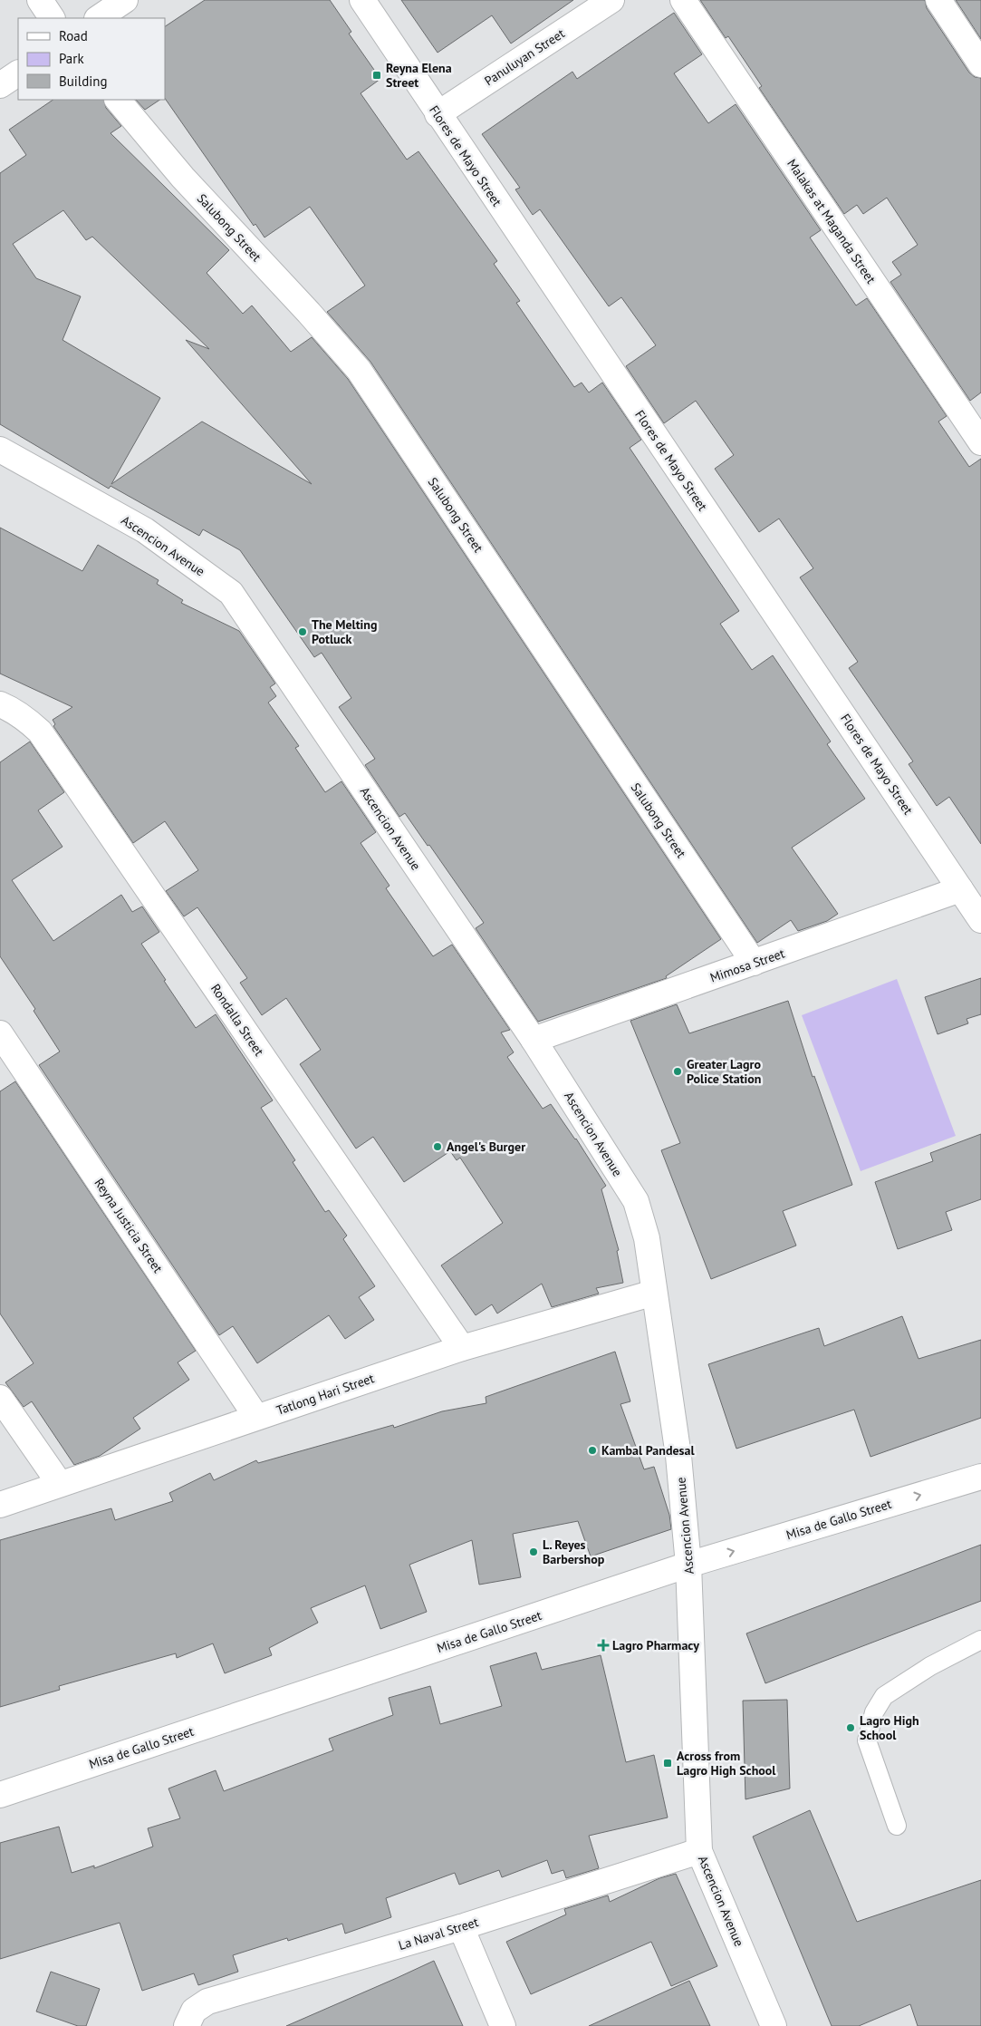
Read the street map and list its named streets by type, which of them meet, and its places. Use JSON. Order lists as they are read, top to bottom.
{
  "streets": {
    "street": [
      "Panuluyan Street",
      "Flores de Mayo Street",
      "Malakas at Maganda Street",
      "Salubong Street",
      "Ascencion Avenue",
      "Mimosa Street",
      "Rondalla Street",
      "Reyna Justicia Street",
      "Tatlong Hari Street",
      "Misa de Gallo Street",
      "La Naval Street"
    ]
  },
  "crossings": [
    ["Panuluyan Street", "Flores de Mayo Street"],
    ["Flores de Mayo Street", "Mimosa Street"],
    ["Salubong Street", "Mimosa Street"],
    ["Ascencion Avenue", "Mimosa Street"],
    ["Ascencion Avenue", "Tatlong Hari Street"],
    ["Ascencion Avenue", "Misa de Gallo Street"],
    ["Ascencion Avenue", "La Naval Street"],
    ["Rondalla Street", "Tatlong Hari Street"],
    ["Reyna Justicia Street", "Tatlong Hari Street"]
  ],
  "places": {
    "transit": ["Reyna Elena Street", "Across from Lagro High School"],
    "other": [
      "The Melting Potluck",
      "Greater Lagro Police Station",
      "Angel's Burger",
      "Kambal Pandesal",
      "L. Reyes Barbershop",
      "Lagro High School"
    ],
    "health": ["Lagro Pharmacy"]
  },
  "legend": ["Road", "Park", "Building"]
}
